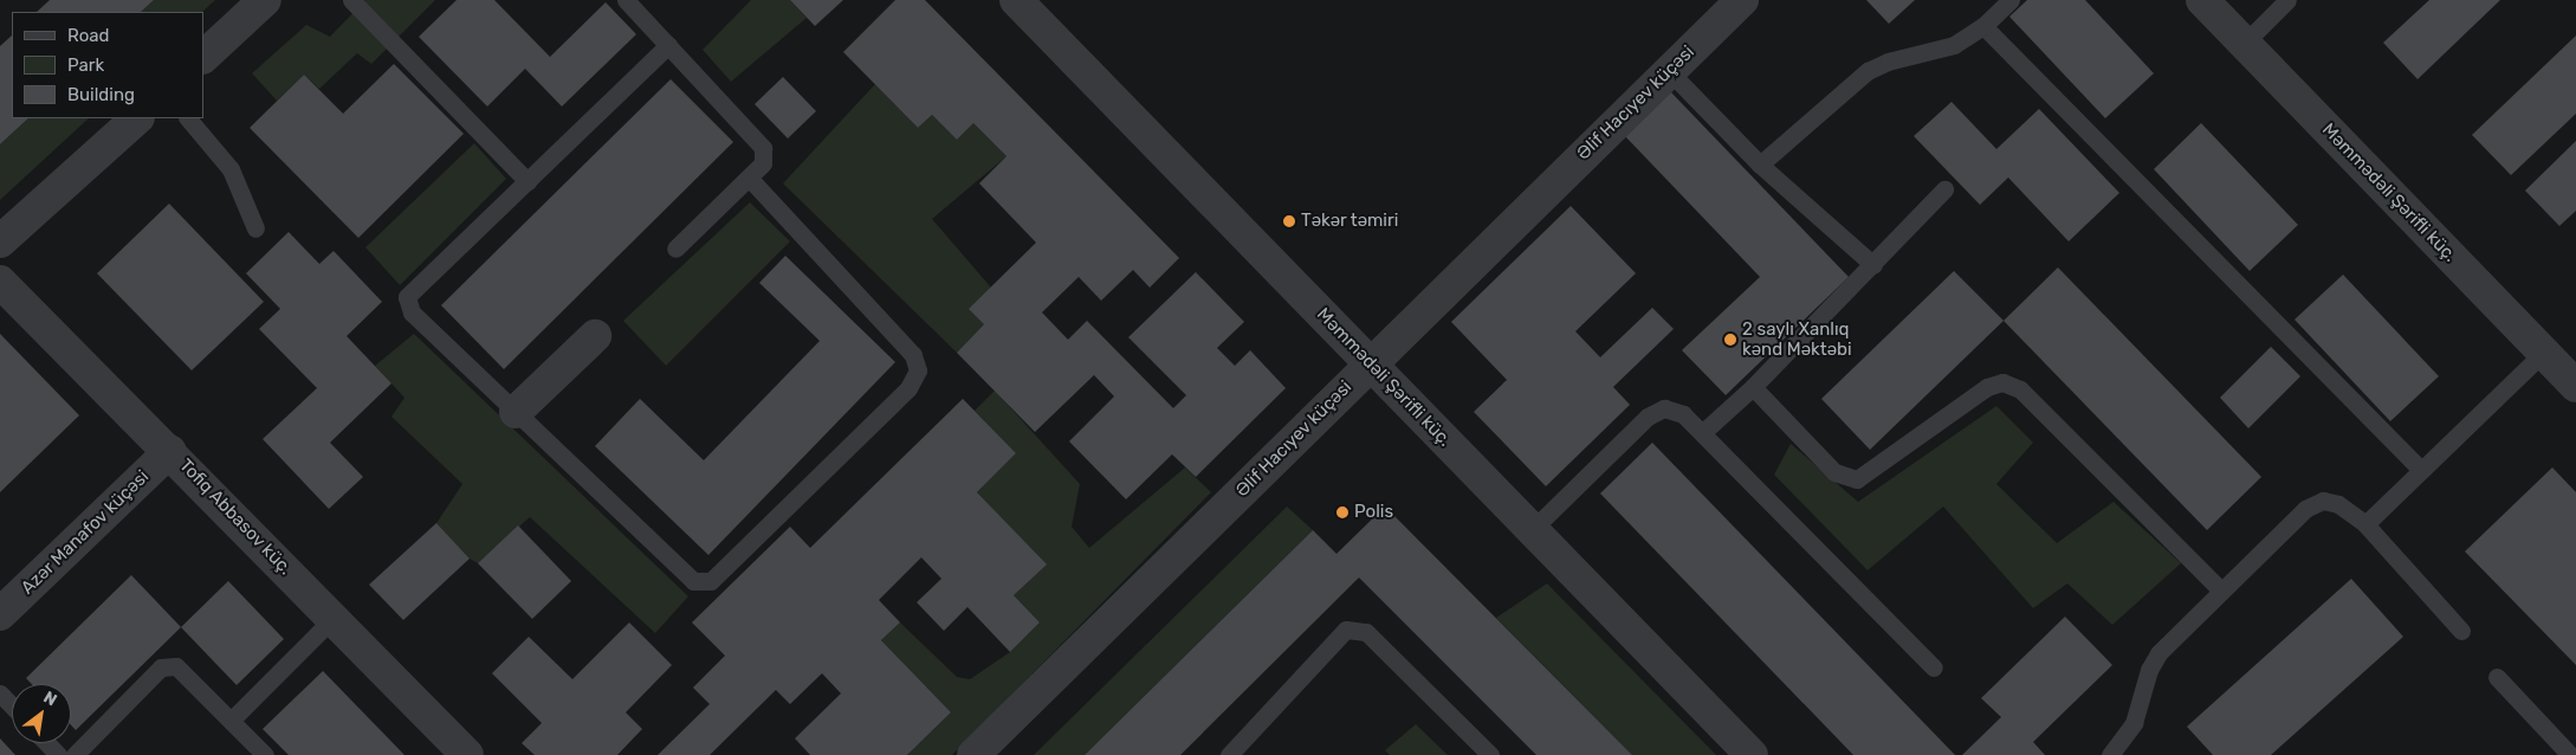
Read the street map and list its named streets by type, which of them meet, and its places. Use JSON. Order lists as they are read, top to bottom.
{
  "streets": {
    "street": [
      "Əlif Hacıyev küçəsi",
      "Məmmədəli Şərifli küç.",
      "Tofiq Abbasov küç.",
      "Azər Manafov küçəsi"
    ]
  },
  "crossings": [
    ["Əlif Hacıyev küçəsi", "Məmmədəli Şərifli küç."],
    ["Tofiq Abbasov küç.", "Azər Manafov küçəsi"]
  ],
  "places": ["Təkər təmiri", "2 saylı Xanlıq kənd Məktəbi", "Polis"],
  "legend": ["Road", "Park", "Building"],
  "north": "top right"
}
